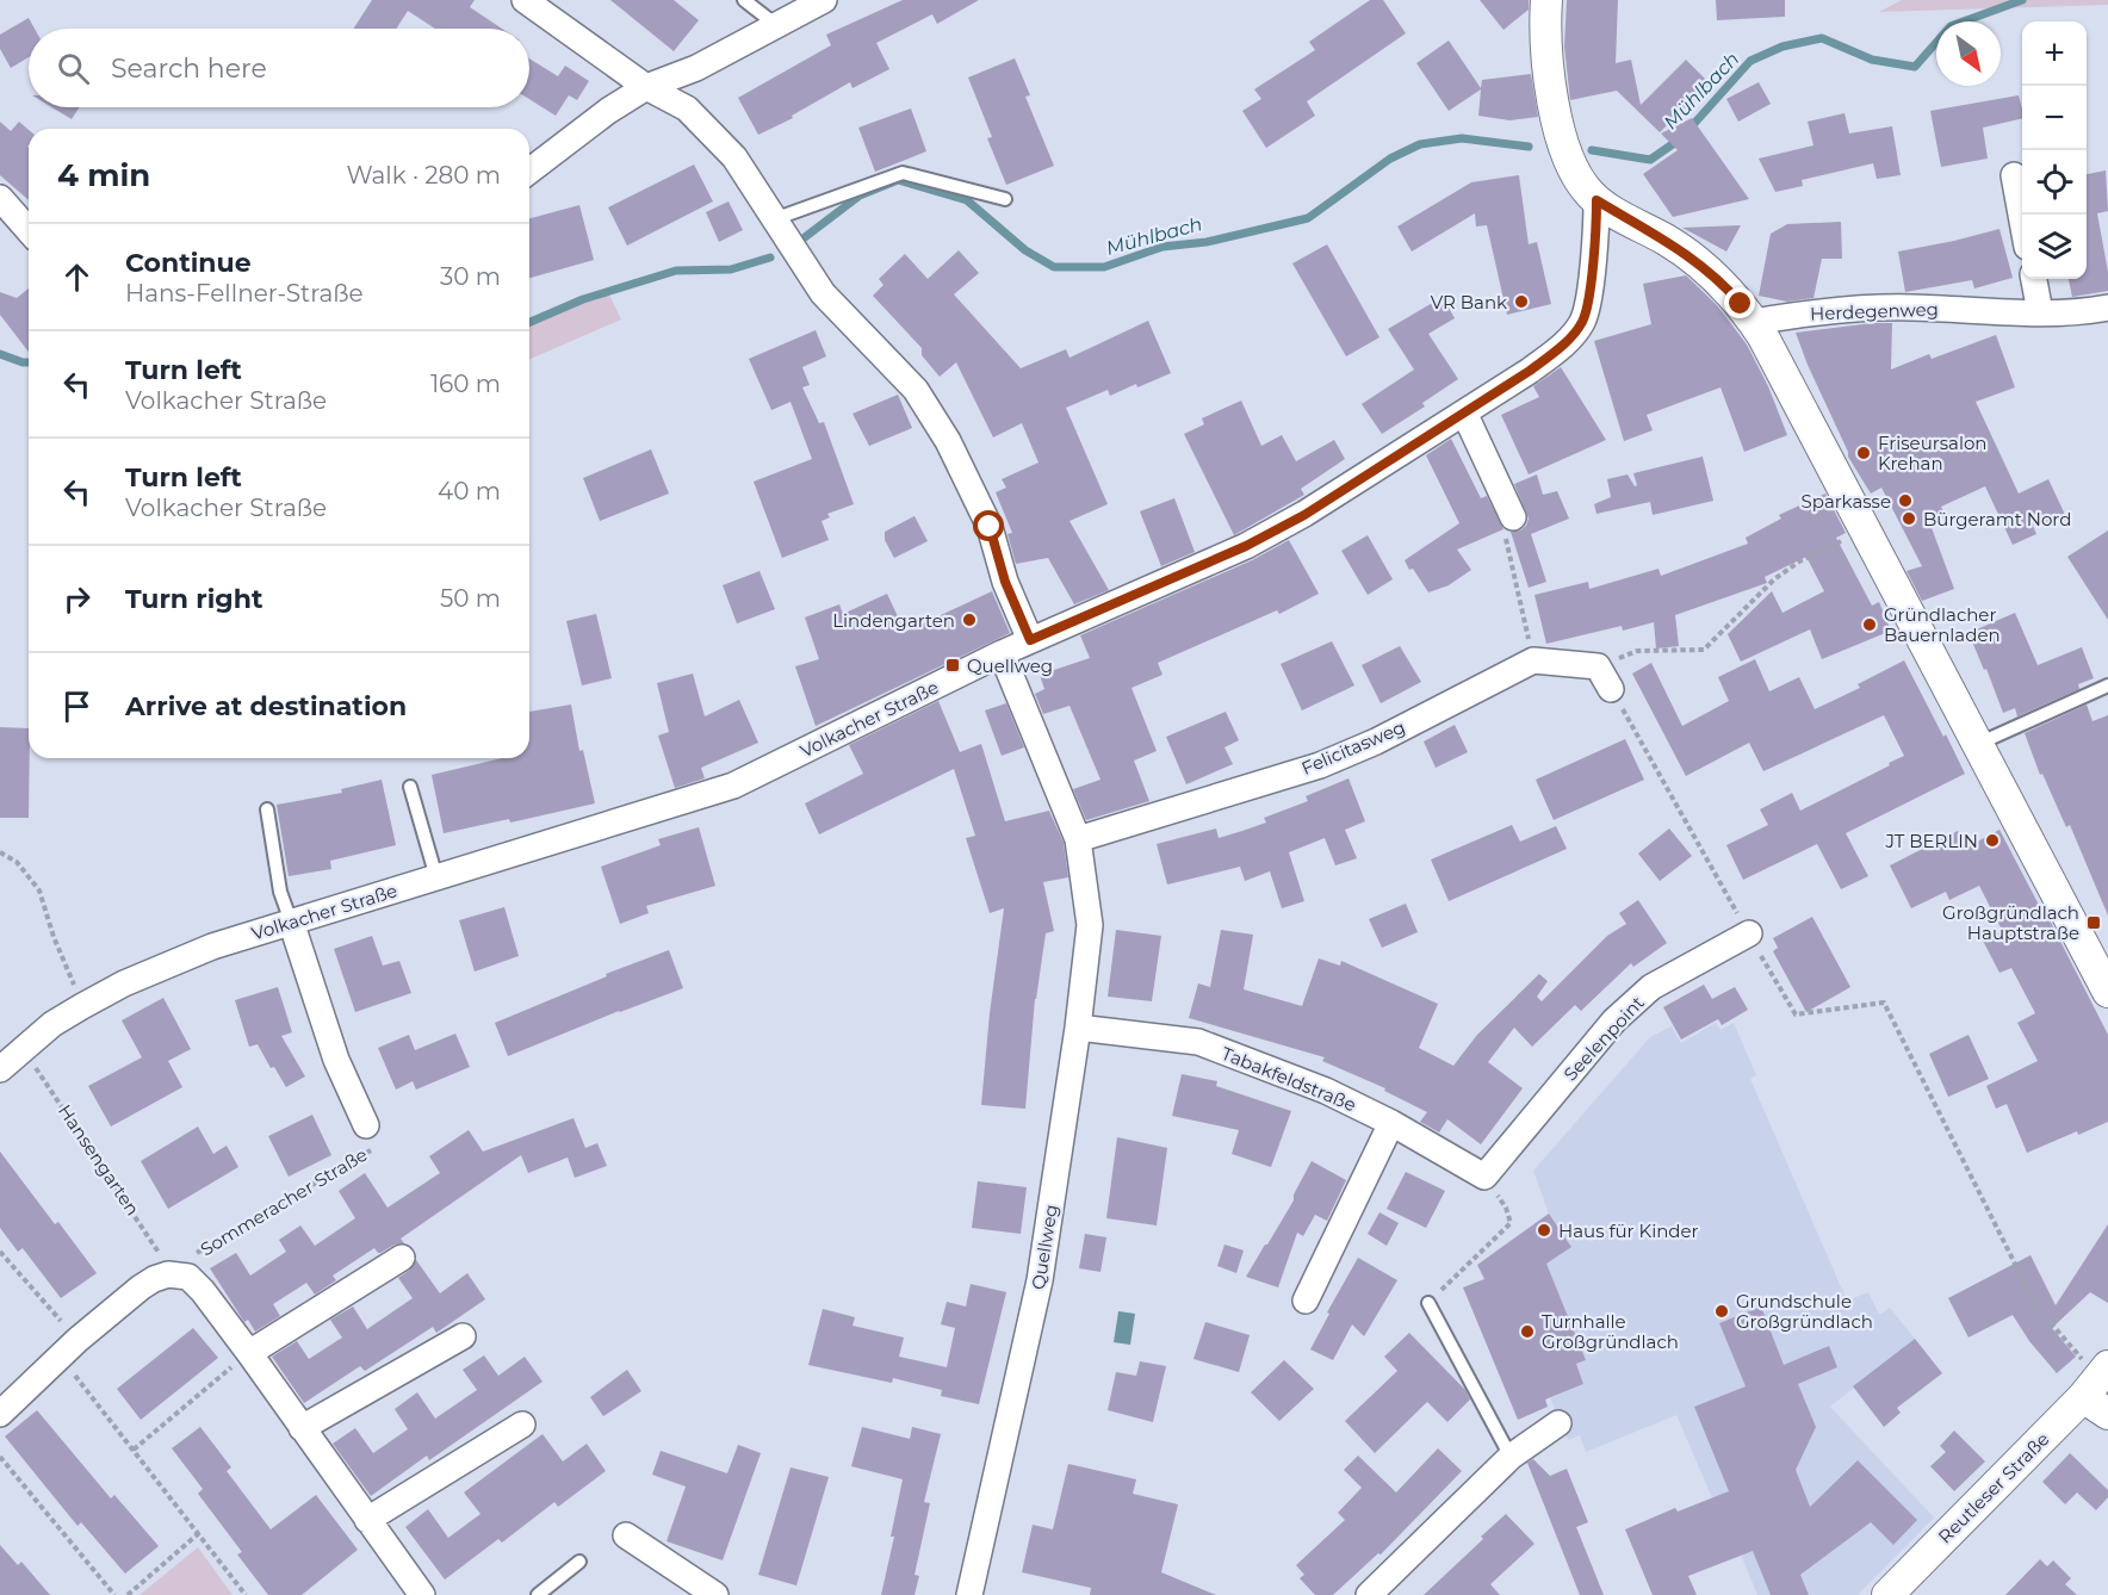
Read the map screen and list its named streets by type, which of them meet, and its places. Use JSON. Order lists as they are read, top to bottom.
{
  "streets": {
    "street": [
      "Herdegenweg",
      "Volkacher Straße",
      "Felicitasweg",
      "Seelenpoint",
      "Tabakfeldstraße",
      "Sommeracher Straße",
      "Quellweg",
      "Reutleser Straße"
    ],
    "path": ["Hansengarten"]
  },
  "crossings": [
    ["Volkacher Straße", "Hansengarten"],
    ["Volkacher Straße", "Sommeracher Straße"],
    ["Volkacher Straße", "Quellweg"],
    ["Felicitasweg", "Quellweg"],
    ["Seelenpoint", "Tabakfeldstraße"],
    ["Tabakfeldstraße", "Quellweg"],
    ["Hansengarten", "Sommeracher Straße"]
  ],
  "water": ["Mühlbach"],
  "places": {
    "other": [
      "VR Bank",
      "Friseursalon Krehan",
      "Sparkasse",
      "Bürgeramt Nord",
      "Lindengarten",
      "Gründlacher Bauernladen",
      "JT BERLIN",
      "Haus für Kinder",
      "Grundschule Großgründlach",
      "Turnhalle Großgründlach"
    ],
    "transit": ["Quellweg", "Großgründlach Hauptstraße"]
  },
  "north": "bottom right",
  "page": {
    "map_buttons": ["+", "−"],
    "search": "Search here",
    "heading": ["4 min", "Walk · 280 m"],
    "list": [
      ["Continue", "Hans-Fellner-Straße", "30 m"],
      ["Turn left", "Volkacher Straße", "160 m"],
      ["Turn left", "Volkacher Straße", "40 m"],
      ["Turn right", "50 m"],
      "Arrive at destination"
    ]
  }
}
